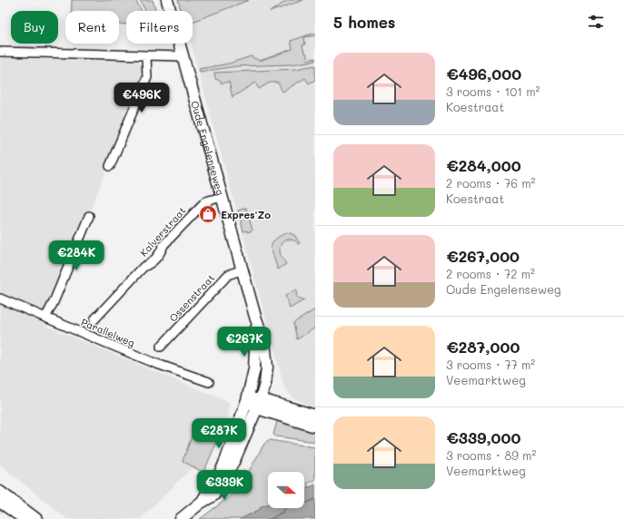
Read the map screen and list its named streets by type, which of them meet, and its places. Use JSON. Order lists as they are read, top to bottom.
{
  "streets": {
    "street": [
      "Oude Engelenseweg",
      "Kalverstraat",
      "Ossenstraat",
      "Parallelweg"
    ]
  },
  "crossings": [
    ["Oude Engelenseweg", "Kalverstraat"],
    ["Oude Engelenseweg", "Ossenstraat"]
  ],
  "places": {
    "shop": ["Expres'Zo"]
  },
  "north": "right",
  "page": {
    "heading": "5 homes",
    "chip": ["Buy", "Rent", "Filters"],
    "list": [
      {
        "name": "€496,000",
        "note": "3 rooms · 101 m² · Koestraat"
      },
      {
        "name": "€284,000",
        "note": "2 rooms · 76 m² · Koestraat"
      },
      {
        "name": "€267,000",
        "note": "2 rooms · 72 m² · Oude Engelenseweg"
      },
      {
        "name": "€287,000",
        "note": "3 rooms · 77 m² · Veemarktweg"
      },
      {
        "name": "€339,000",
        "note": "3 rooms · 89 m² · Veemarktweg"
      }
    ],
    "price": [
      "€496K",
      "€284K",
      "€267K",
      "€287K",
      "€339K"
    ]
  }
}
